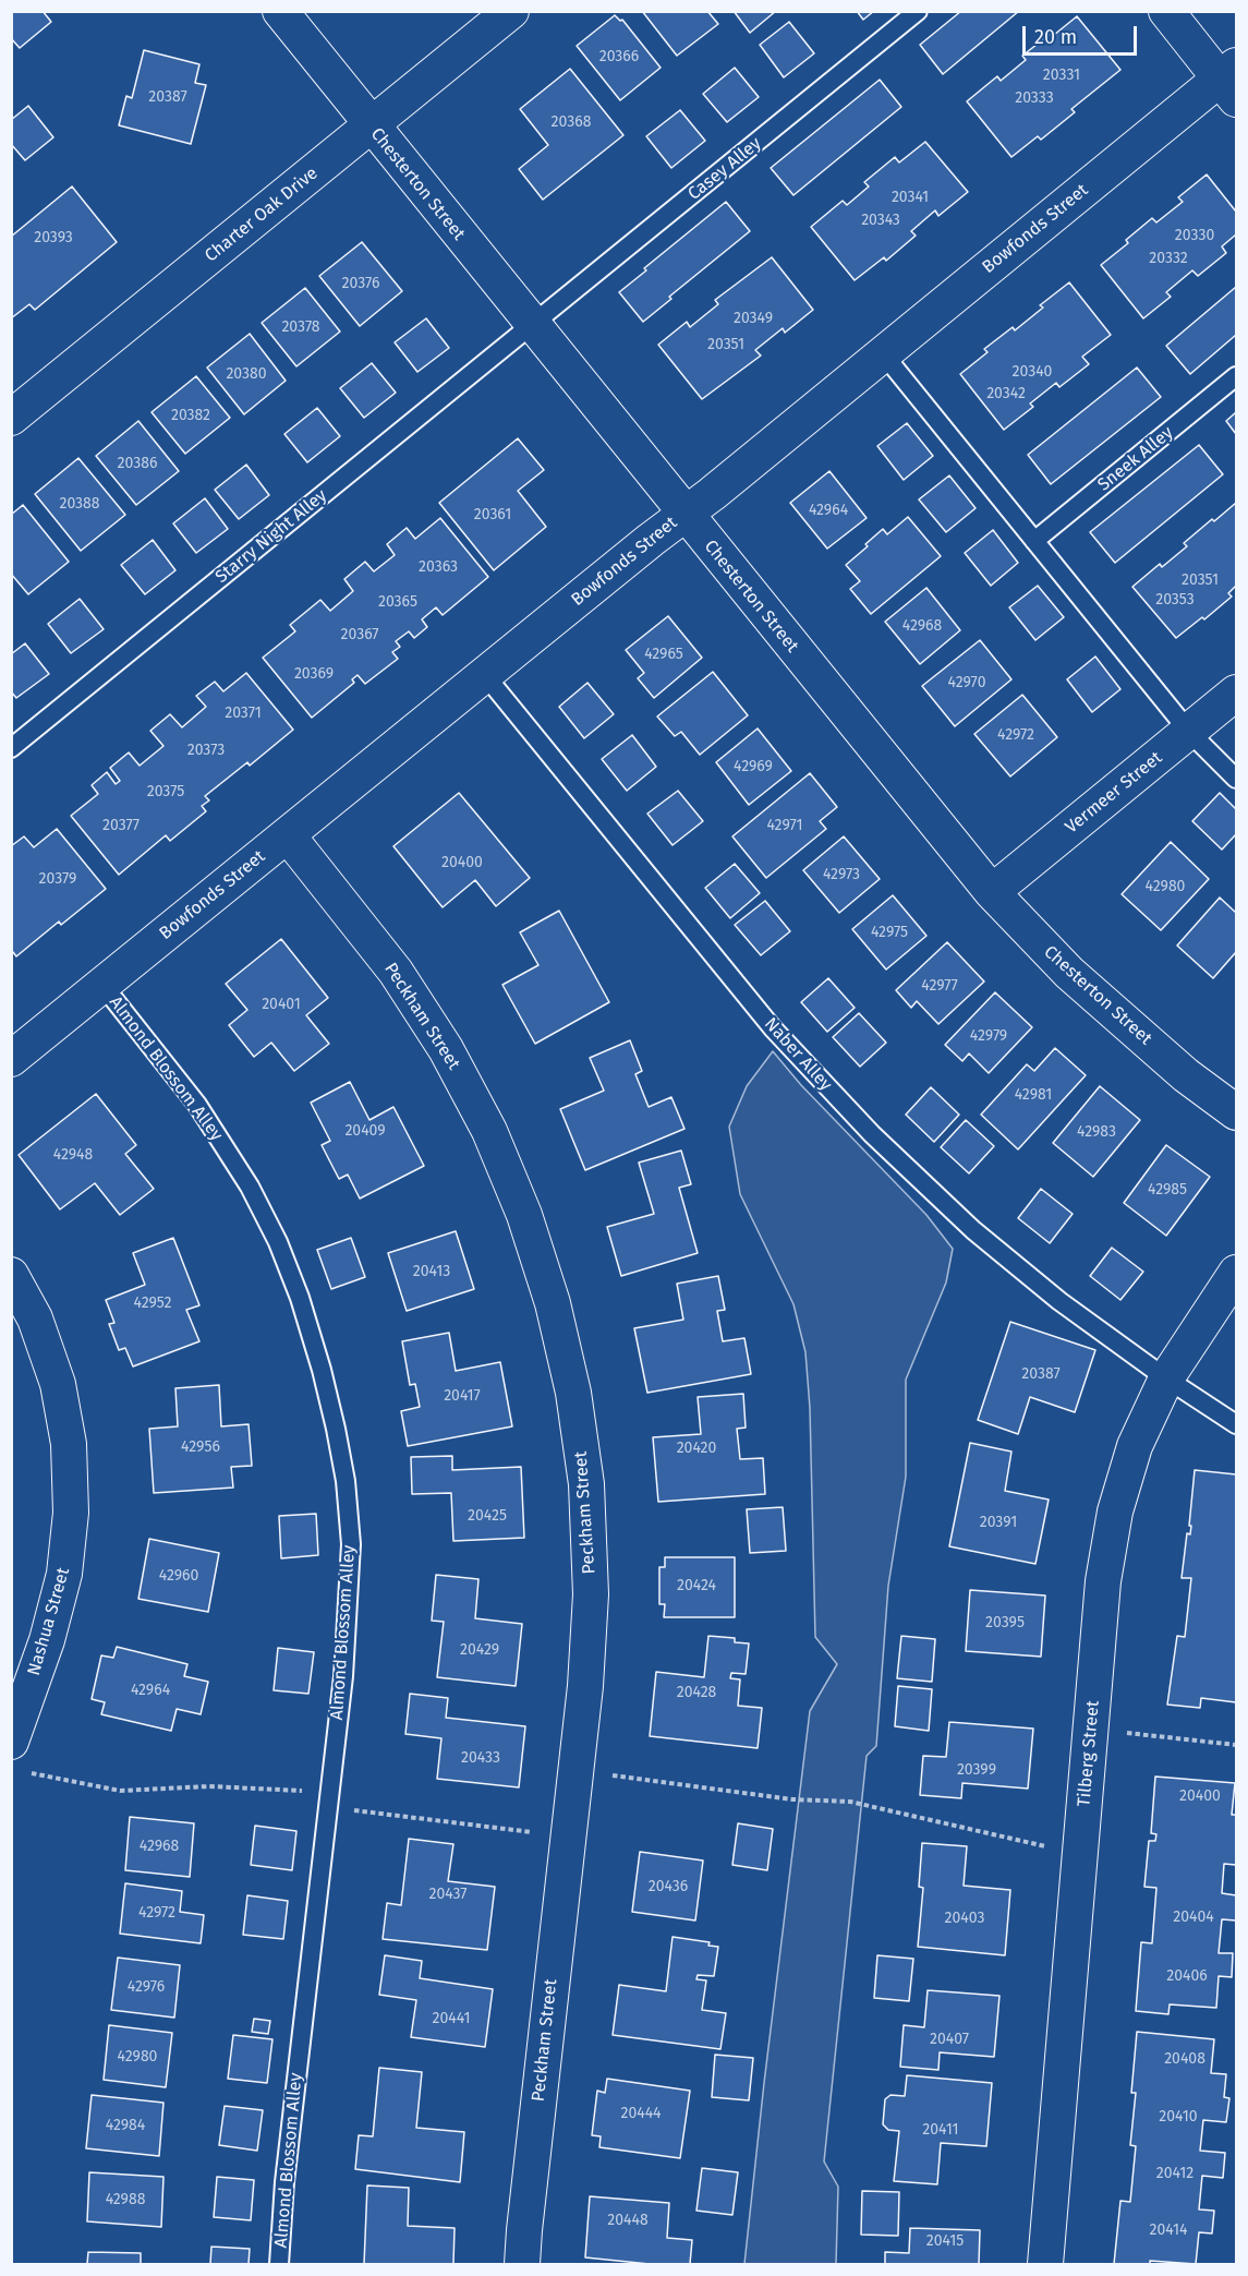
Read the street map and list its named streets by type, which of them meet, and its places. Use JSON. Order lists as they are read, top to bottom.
{
  "streets": {
    "street": [
      "Chesterton Street",
      "Charter Oak Drive",
      "Bowfonds Street",
      "Vermeer Street",
      "Peckham Street",
      "Nashua Street",
      "Tilberg Street"
    ],
    "lane": [
      "Casey Alley",
      "Sneek Alley",
      "Starry Night Alley",
      "Naber Alley",
      "Almond Blossom Alley"
    ]
  },
  "crossings": [
    ["Casey Alley", "Chesterton Street"],
    ["Casey Alley", "Starry Night Alley"],
    ["Chesterton Street", "Charter Oak Drive"],
    ["Chesterton Street", "Bowfonds Street"],
    ["Chesterton Street", "Starry Night Alley"],
    ["Chesterton Street", "Vermeer Street"],
    ["Bowfonds Street", "Peckham Street"],
    ["Bowfonds Street", "Naber Alley"],
    ["Bowfonds Street", "Almond Blossom Alley"],
    ["Naber Alley", "Tilberg Street"]
  ],
  "house_numbers": [
    "20366",
    "20331",
    "20387",
    "20333",
    "20368",
    "20341",
    "20343",
    "20330",
    "20393",
    "20332",
    "20376",
    "20349",
    "20378",
    "20351",
    "20340",
    "20380",
    "20342",
    "20382",
    "20386",
    "20388",
    "42964",
    "20361",
    "20363",
    "20351",
    "20353",
    "20365",
    "42968",
    "20367",
    "42965",
    "20369",
    "42970",
    "20371",
    "42972",
    "20373",
    "42969",
    "20375",
    "20377",
    "42971",
    "20400",
    "42973",
    "20379",
    "42980",
    "42975",
    "42977",
    "20401",
    "42979",
    "42981",
    "20409",
    "42983",
    "42948",
    "42985",
    "20413",
    "42952",
    "20387",
    "20417",
    "42956",
    "20420",
    "20425",
    "20391",
    "42960",
    "20424",
    "20395",
    "20429",
    "42964",
    "20428",
    "20433",
    "20399",
    "20400",
    "42968",
    "20436",
    "20437",
    "42972",
    "20404",
    "20403",
    "20406",
    "42976",
    "20441",
    "20407",
    "42980",
    "20408",
    "20444",
    "20410",
    "42984",
    "20411",
    "20412",
    "42988",
    "20448",
    "20414",
    "20415"
  ],
  "scale_bar": "20 m"
}
